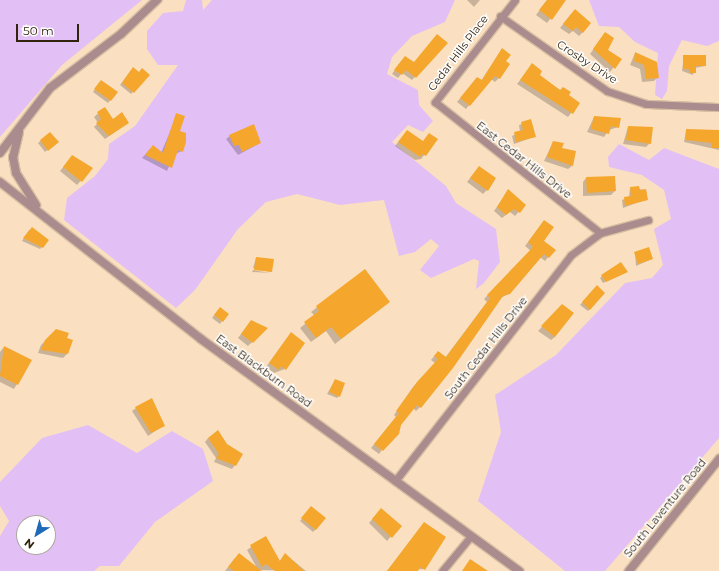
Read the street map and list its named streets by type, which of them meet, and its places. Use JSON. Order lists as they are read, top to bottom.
{
  "streets": {
    "street": [
      "Cedar Hills Place",
      "Crosby Drive",
      "East Cedar Hills Drive",
      "South Cedar Hills Drive",
      "East Blackburn Road",
      "South Laventure Road"
    ]
  },
  "crossings": [
    ["Cedar Hills Place", "Crosby Drive"],
    ["Cedar Hills Place", "East Cedar Hills Drive"],
    ["East Cedar Hills Drive", "South Cedar Hills Drive"],
    ["South Cedar Hills Drive", "East Blackburn Road"]
  ],
  "scale_bar": "50 m",
  "north": "bottom left"
}
